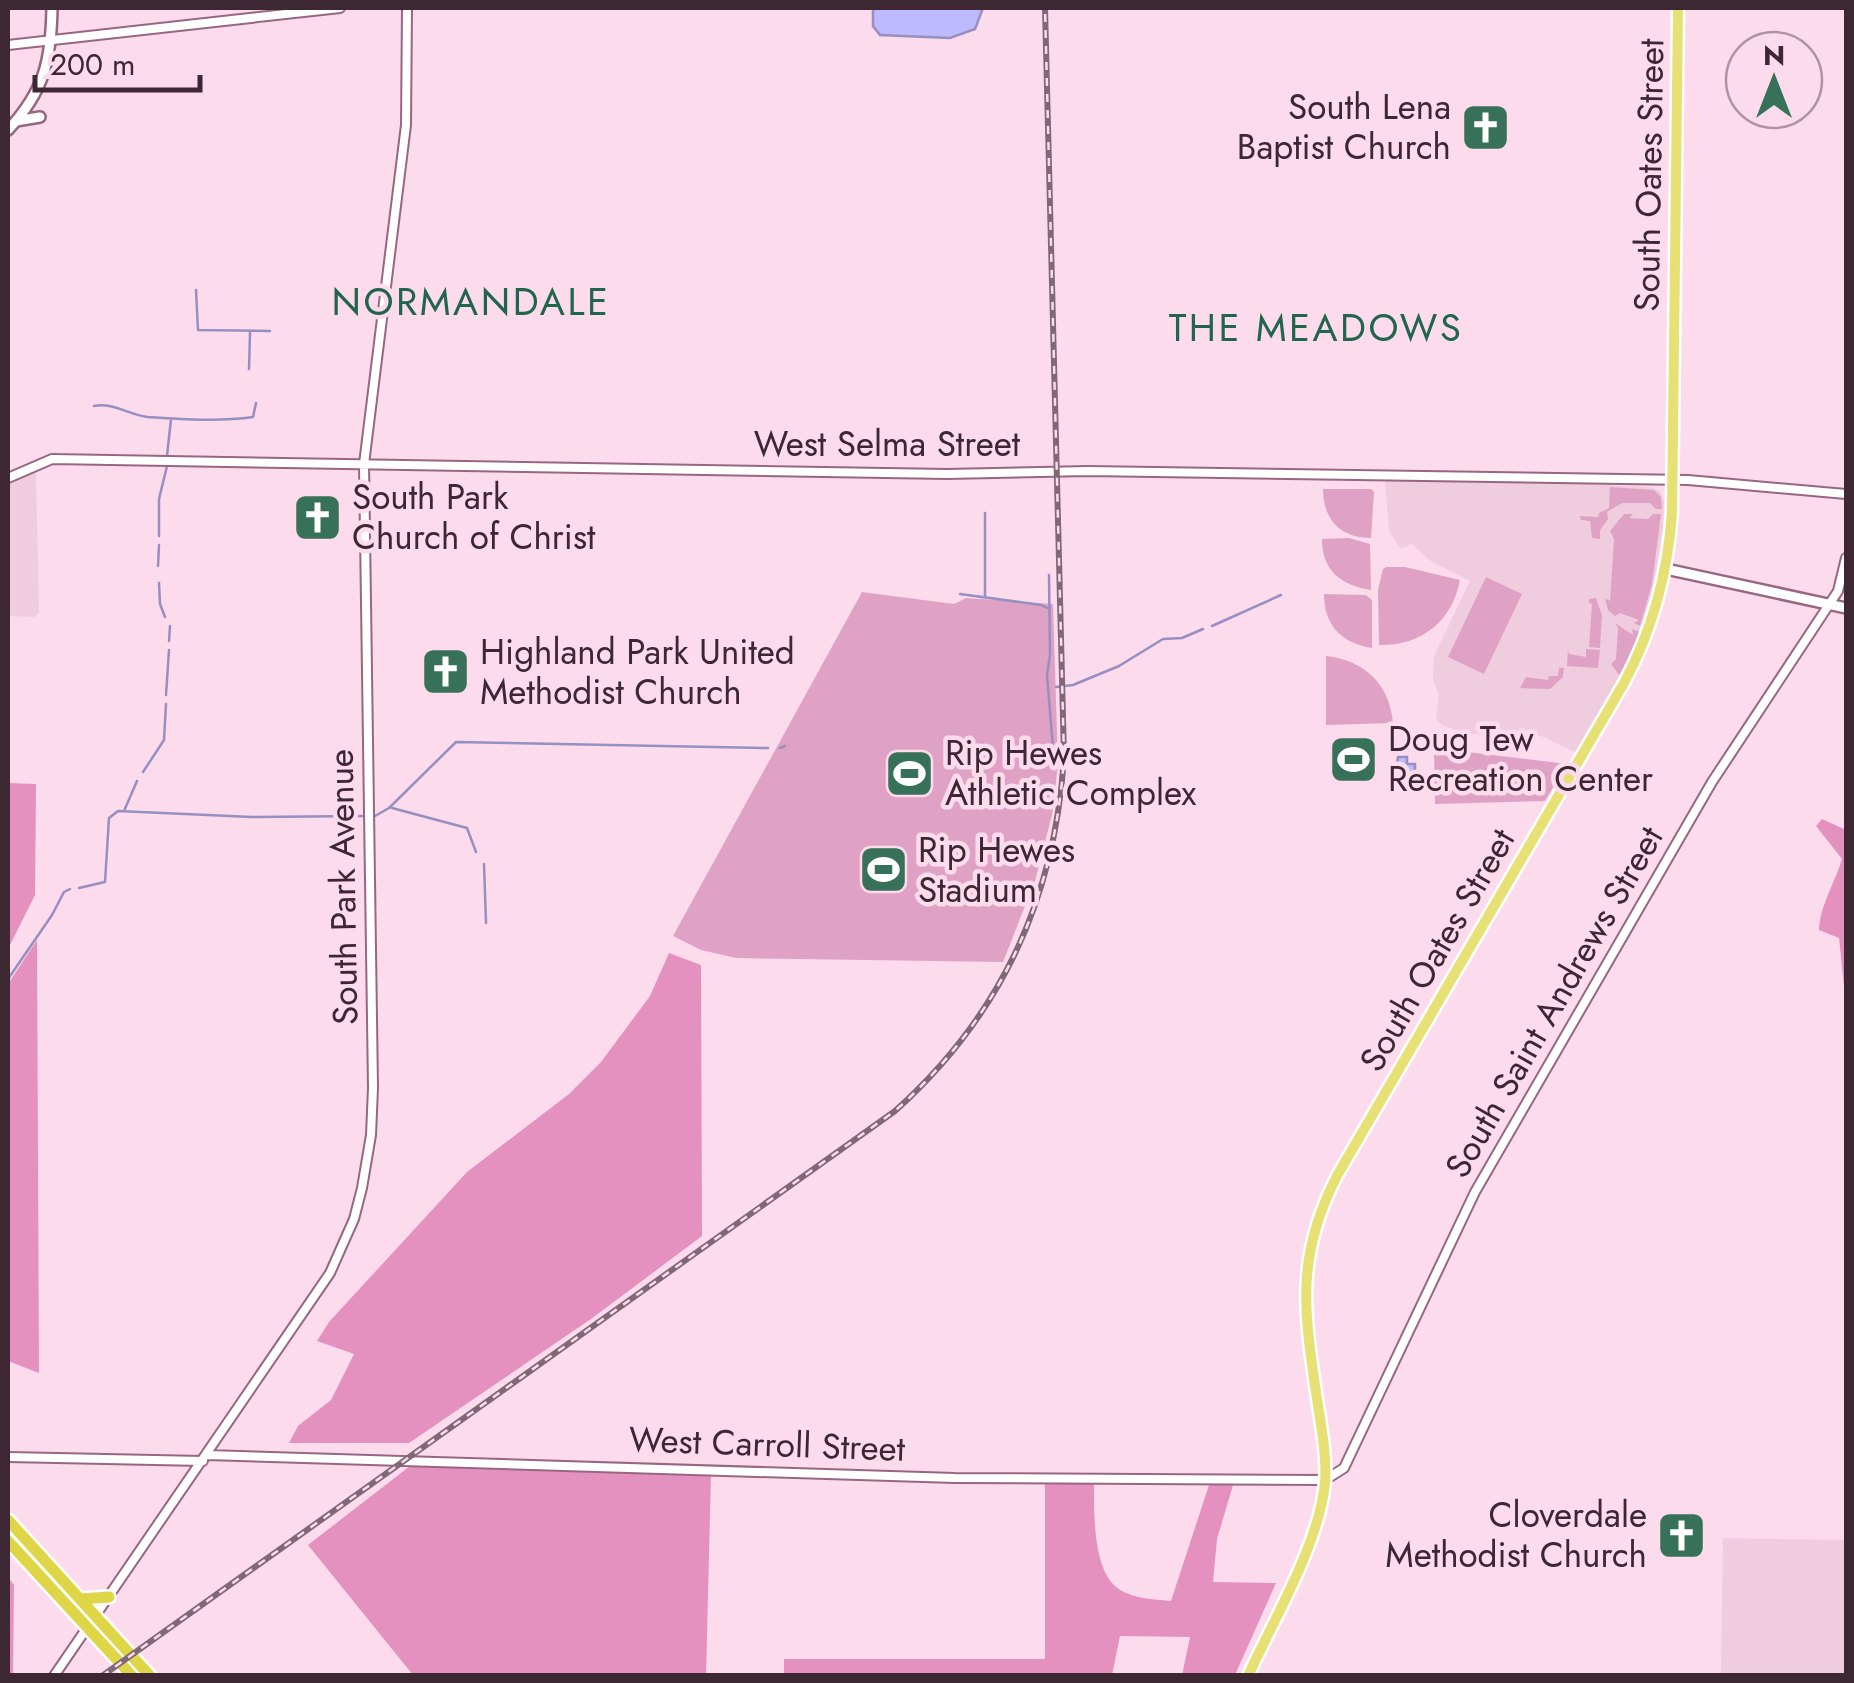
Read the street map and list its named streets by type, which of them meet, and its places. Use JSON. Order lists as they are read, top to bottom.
{
  "streets": {
    "main road": ["South Oates Street"],
    "street": [
      "West Selma Street",
      "South Park Avenue",
      "South Saint Andrews Street",
      "West Carroll Street"
    ]
  },
  "crossings": [
    ["South Oates Street", "West Selma Street"],
    ["South Oates Street", "South Saint Andrews Street"],
    ["South Oates Street", "West Carroll Street"],
    ["West Selma Street", "South Park Avenue"],
    ["South Park Avenue", "West Carroll Street"],
    ["South Saint Andrews Street", "West Carroll Street"]
  ],
  "districts": ["NORMANDALE", "THE MEADOWS"],
  "places": {
    "church": [
      "South Lena Baptist Church",
      "South Park Church of Christ",
      "Highland Park United Methodist Church",
      "Cloverdale Methodist Church"
    ],
    "sports": ["Doug Tew Recreation Center", "Rip Hewes Athletic Complex", "Rip Hewes Stadium"]
  },
  "scale_bar": "200 m",
  "north": "top"
}
